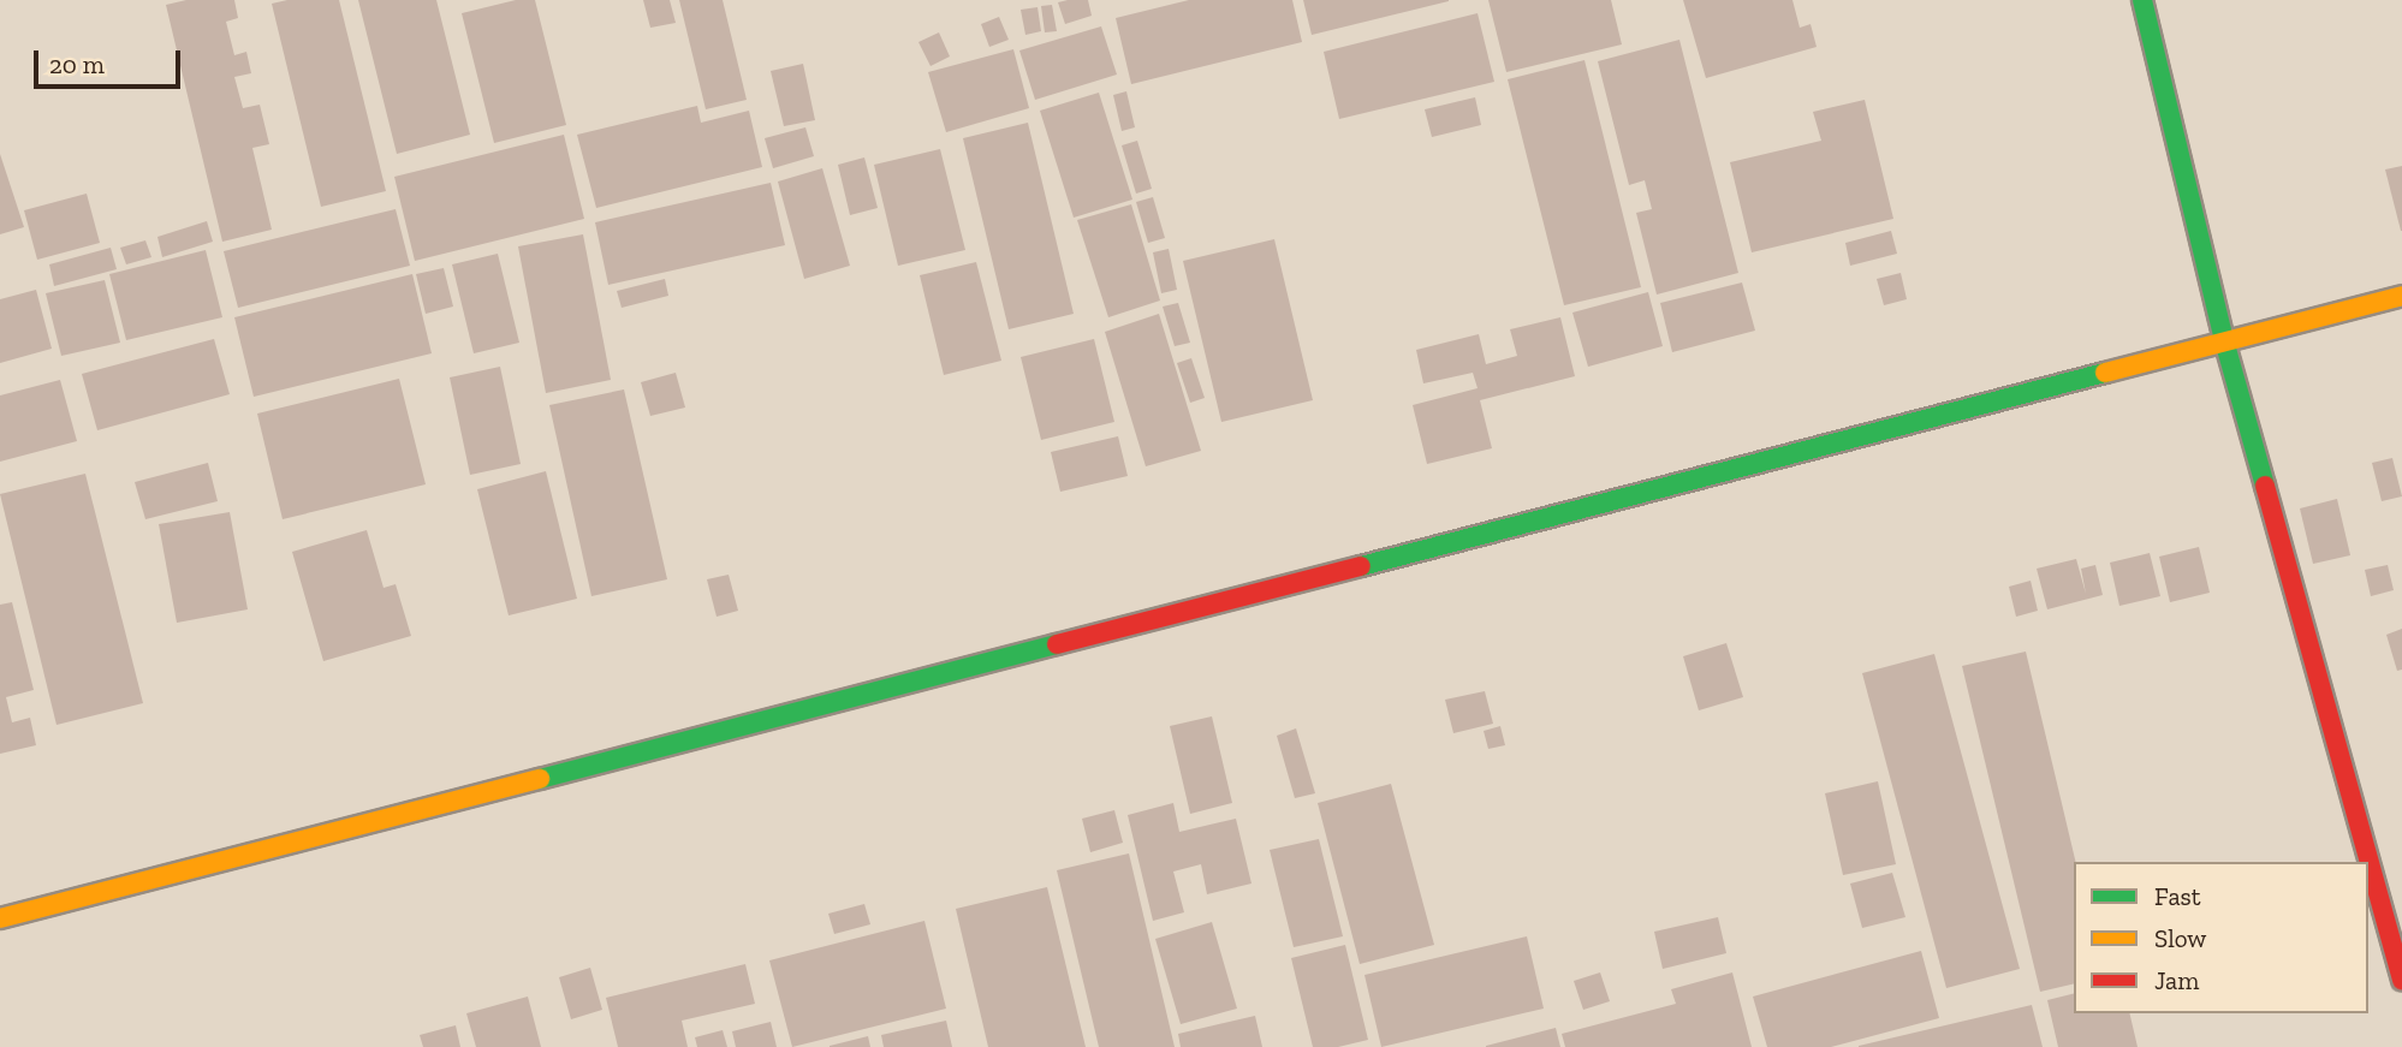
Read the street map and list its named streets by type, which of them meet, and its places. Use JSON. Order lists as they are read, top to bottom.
{
  "legend": ["Fast", "Slow", "Jam"],
  "scale_bar": "20 m"
}
